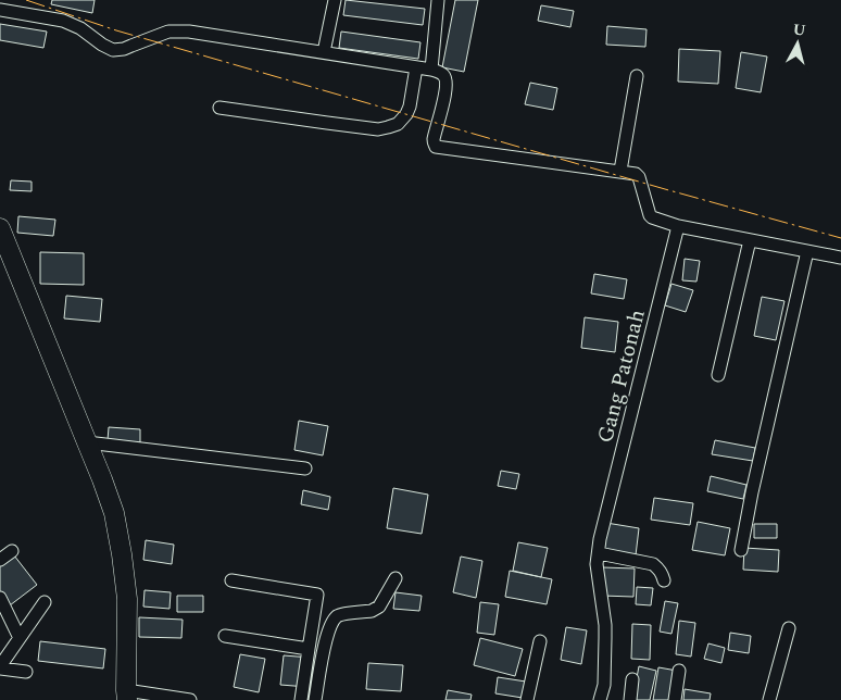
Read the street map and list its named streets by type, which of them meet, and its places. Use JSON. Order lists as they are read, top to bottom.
{
  "streets": {
    "street": ["Gang Patonah"]
  },
  "north": "top"
}
